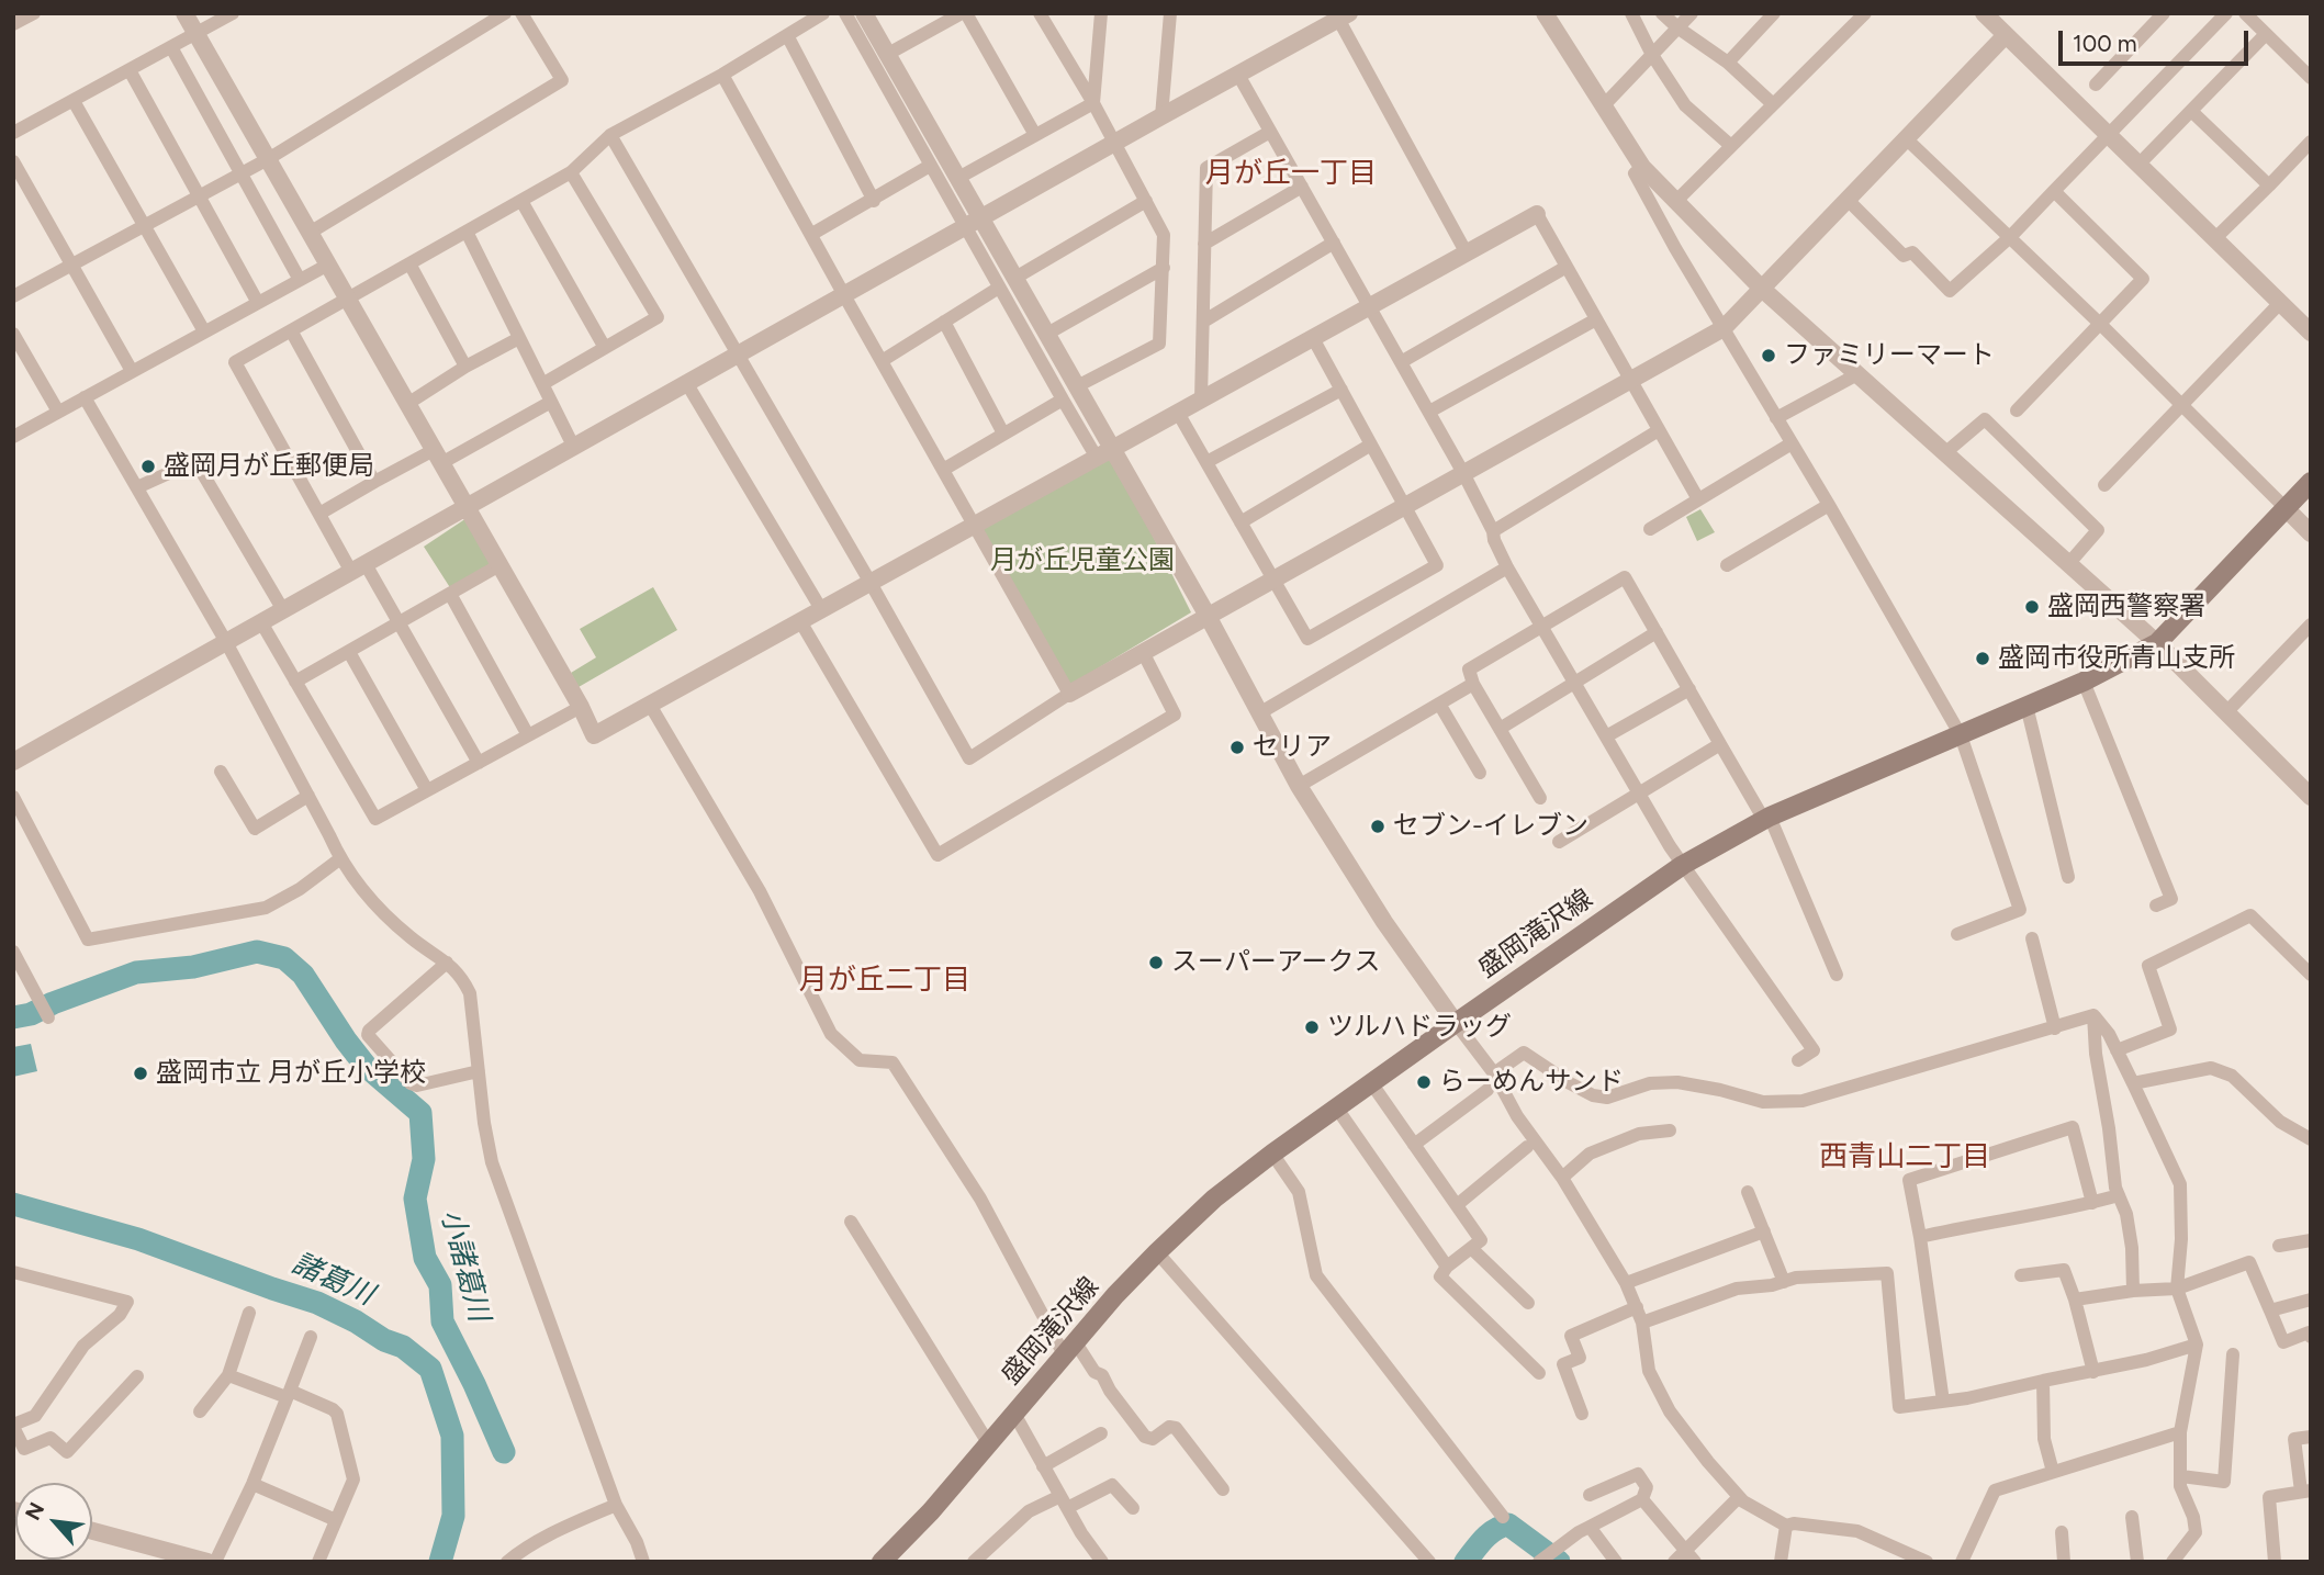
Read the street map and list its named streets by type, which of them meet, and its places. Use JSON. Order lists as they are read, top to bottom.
{
  "streets": {
    "main road": ["盛岡滝沢線"]
  },
  "districts": ["月が丘一丁目", "月が丘二丁目", "西青山二丁目"],
  "water": ["小諸葛川", "諸葛川"],
  "parks": ["月が丘児童公園"],
  "places": [
    "ファミリーマート",
    "盛岡月が丘郵便局",
    "盛岡西警察署",
    "盛岡市役所青山支所",
    "セリア",
    "セブン-イレブン",
    "スーパーアークス",
    "ツルハドラッグ",
    "盛岡市立 月が丘小学校",
    "らーめんサンド"
  ],
  "scale_bar": "100 m",
  "north": "top left"
}
